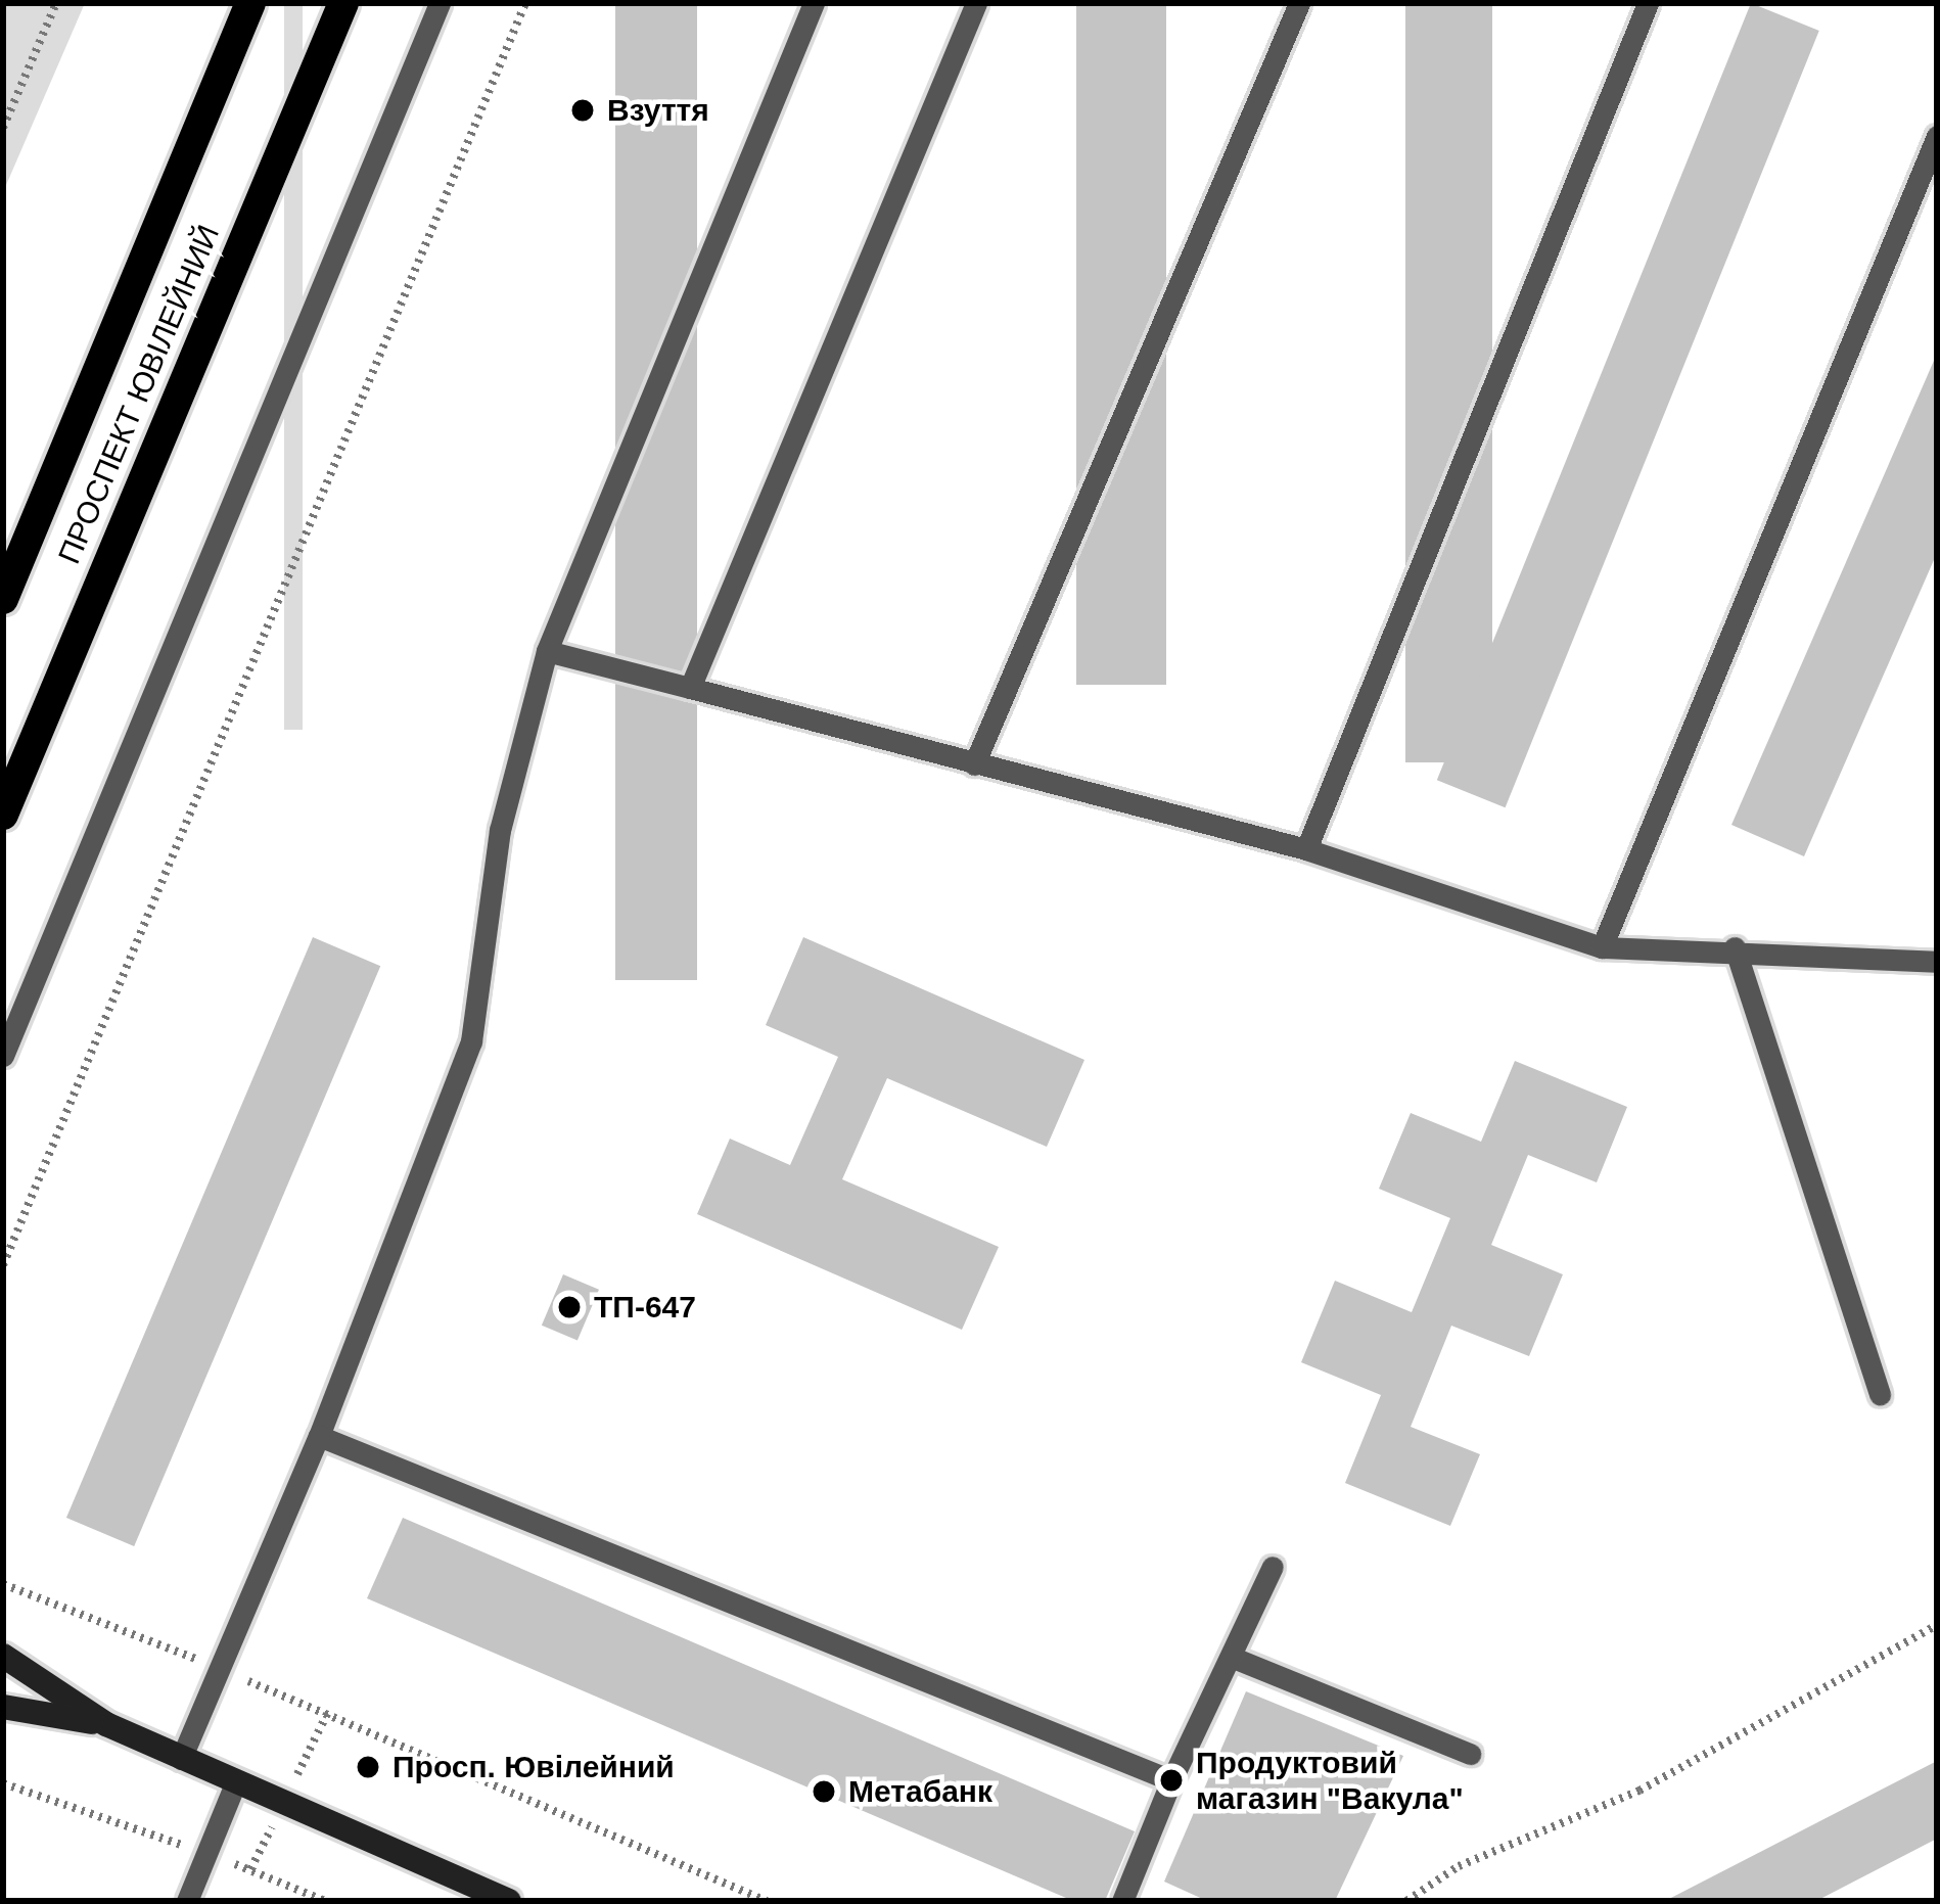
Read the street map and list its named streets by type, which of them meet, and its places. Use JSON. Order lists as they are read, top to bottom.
{
  "streets": {
    "main road": ["ПРОСПЕКТ ЮВІЛЕЙНИЙ"]
  },
  "places": [
    "Взуття",
    "ТП-647",
    "Просп. Ювілейний",
    "Продуктовий магазин \"Вакула\"",
    "Метабанк"
  ]
}
